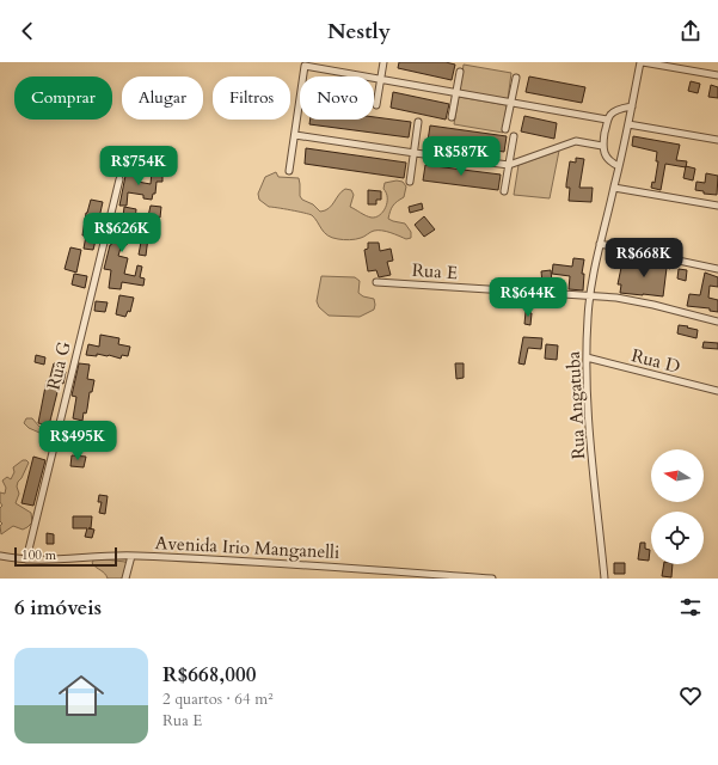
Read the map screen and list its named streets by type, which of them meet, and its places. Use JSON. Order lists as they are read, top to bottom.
{
  "streets": {
    "street": [
      "Rua E",
      "Rua D",
      "Rua G",
      "Rua Angatuba",
      "Avenida Irio Manganelli"
    ]
  },
  "crossings": [
    ["Rua E", "Rua Angatuba"],
    ["Rua D", "Rua Angatuba"],
    ["Rua G", "Avenida Irio Manganelli"]
  ],
  "scale_bar": "100 m",
  "north": "left",
  "page": {
    "header": "Nestly",
    "chip": [
      "Comprar",
      "Alugar",
      "Filtros",
      "Novo"
    ],
    "price": [
      "R$587K",
      "R$754K",
      "R$626K",
      "R$668K",
      "R$644K",
      "R$495K"
    ],
    "scale": "100 m",
    "heading": "6 imóveis",
    "list": [
      {
        "name": "R$668,000",
        "note": "2 quartos · 64 m² · Rua E"
      }
    ]
  }
}
